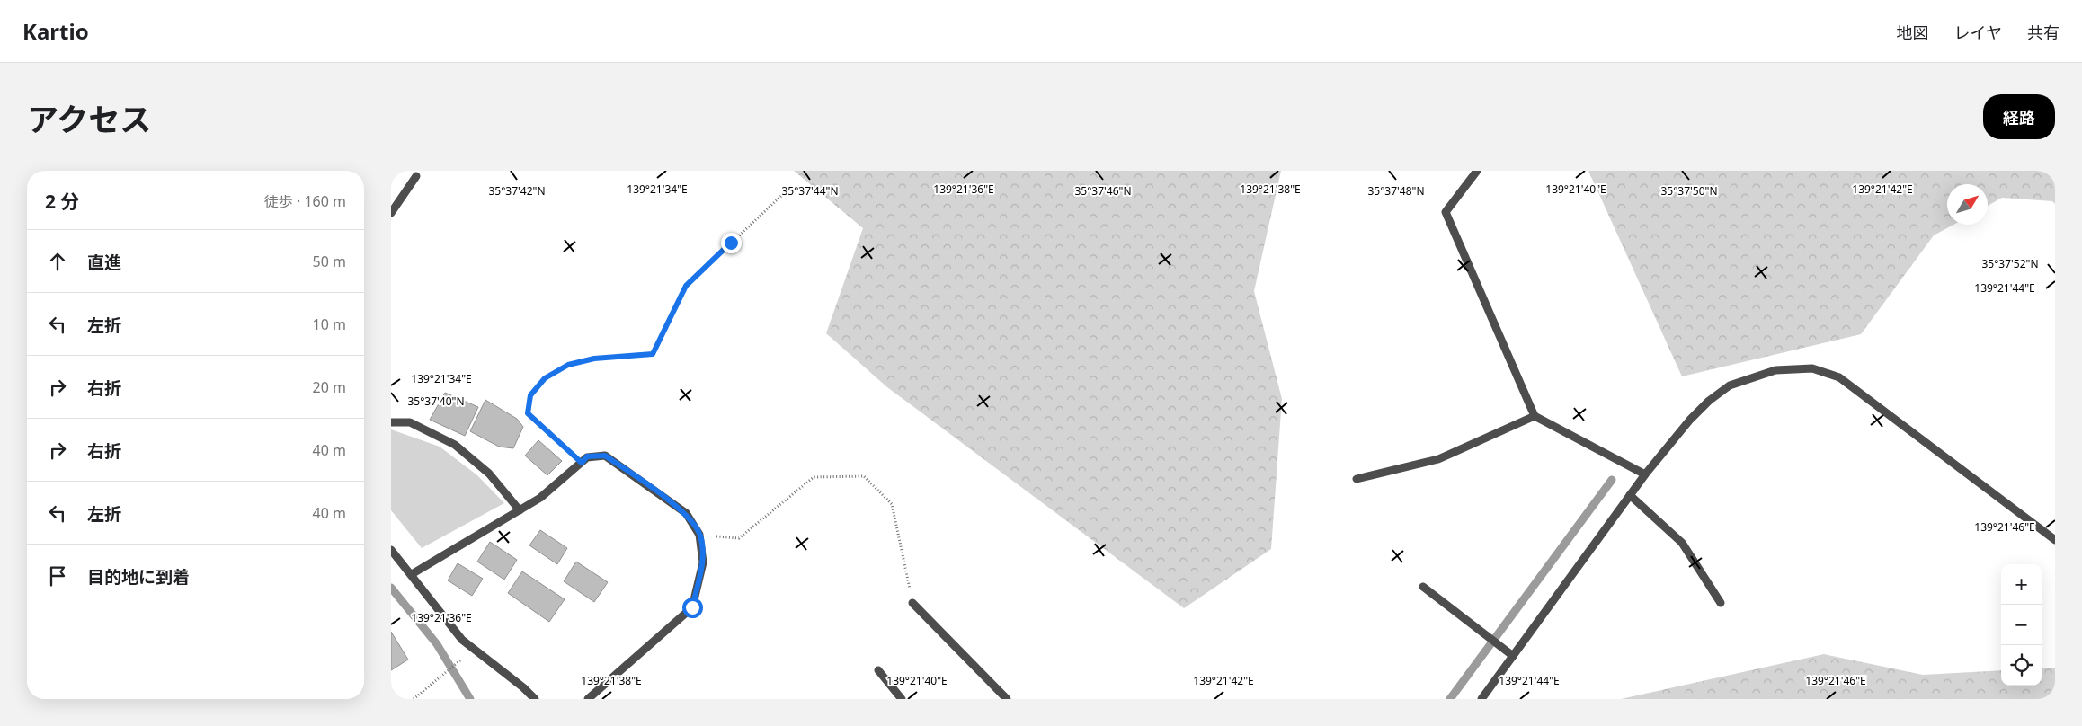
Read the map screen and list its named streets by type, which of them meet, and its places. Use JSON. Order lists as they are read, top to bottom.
{
  "north": "top right",
  "page": {
    "header": "Kartio",
    "nav": ["地図", "レイヤ", "共有"],
    "title": "アクセス",
    "buttons": "経路",
    "heading": ["2 分", "徒歩 · 160 m"],
    "list": [
      ["直進", "50 m"],
      ["左折", "10 m"],
      ["右折", "20 m"],
      ["右折", "40 m"],
      ["左折", "40 m"],
      "目的地に到着"
    ],
    "map_buttons": ["+", "−"]
  },
  "coordinates": [
    "139°21'34\"E",
    "139°21'36\"E",
    "139°21'38\"E",
    "139°21'40\"E",
    "139°21'42\"E",
    "35°37'44\"N",
    "35°37'48\"N",
    "35°37'50\"N",
    "35°37'42\"N",
    "35°37'46\"N",
    "35°37'52\"N",
    "139°21'44\"E",
    "35°37'40\"N",
    "139°21'46\"E"
  ]
}
